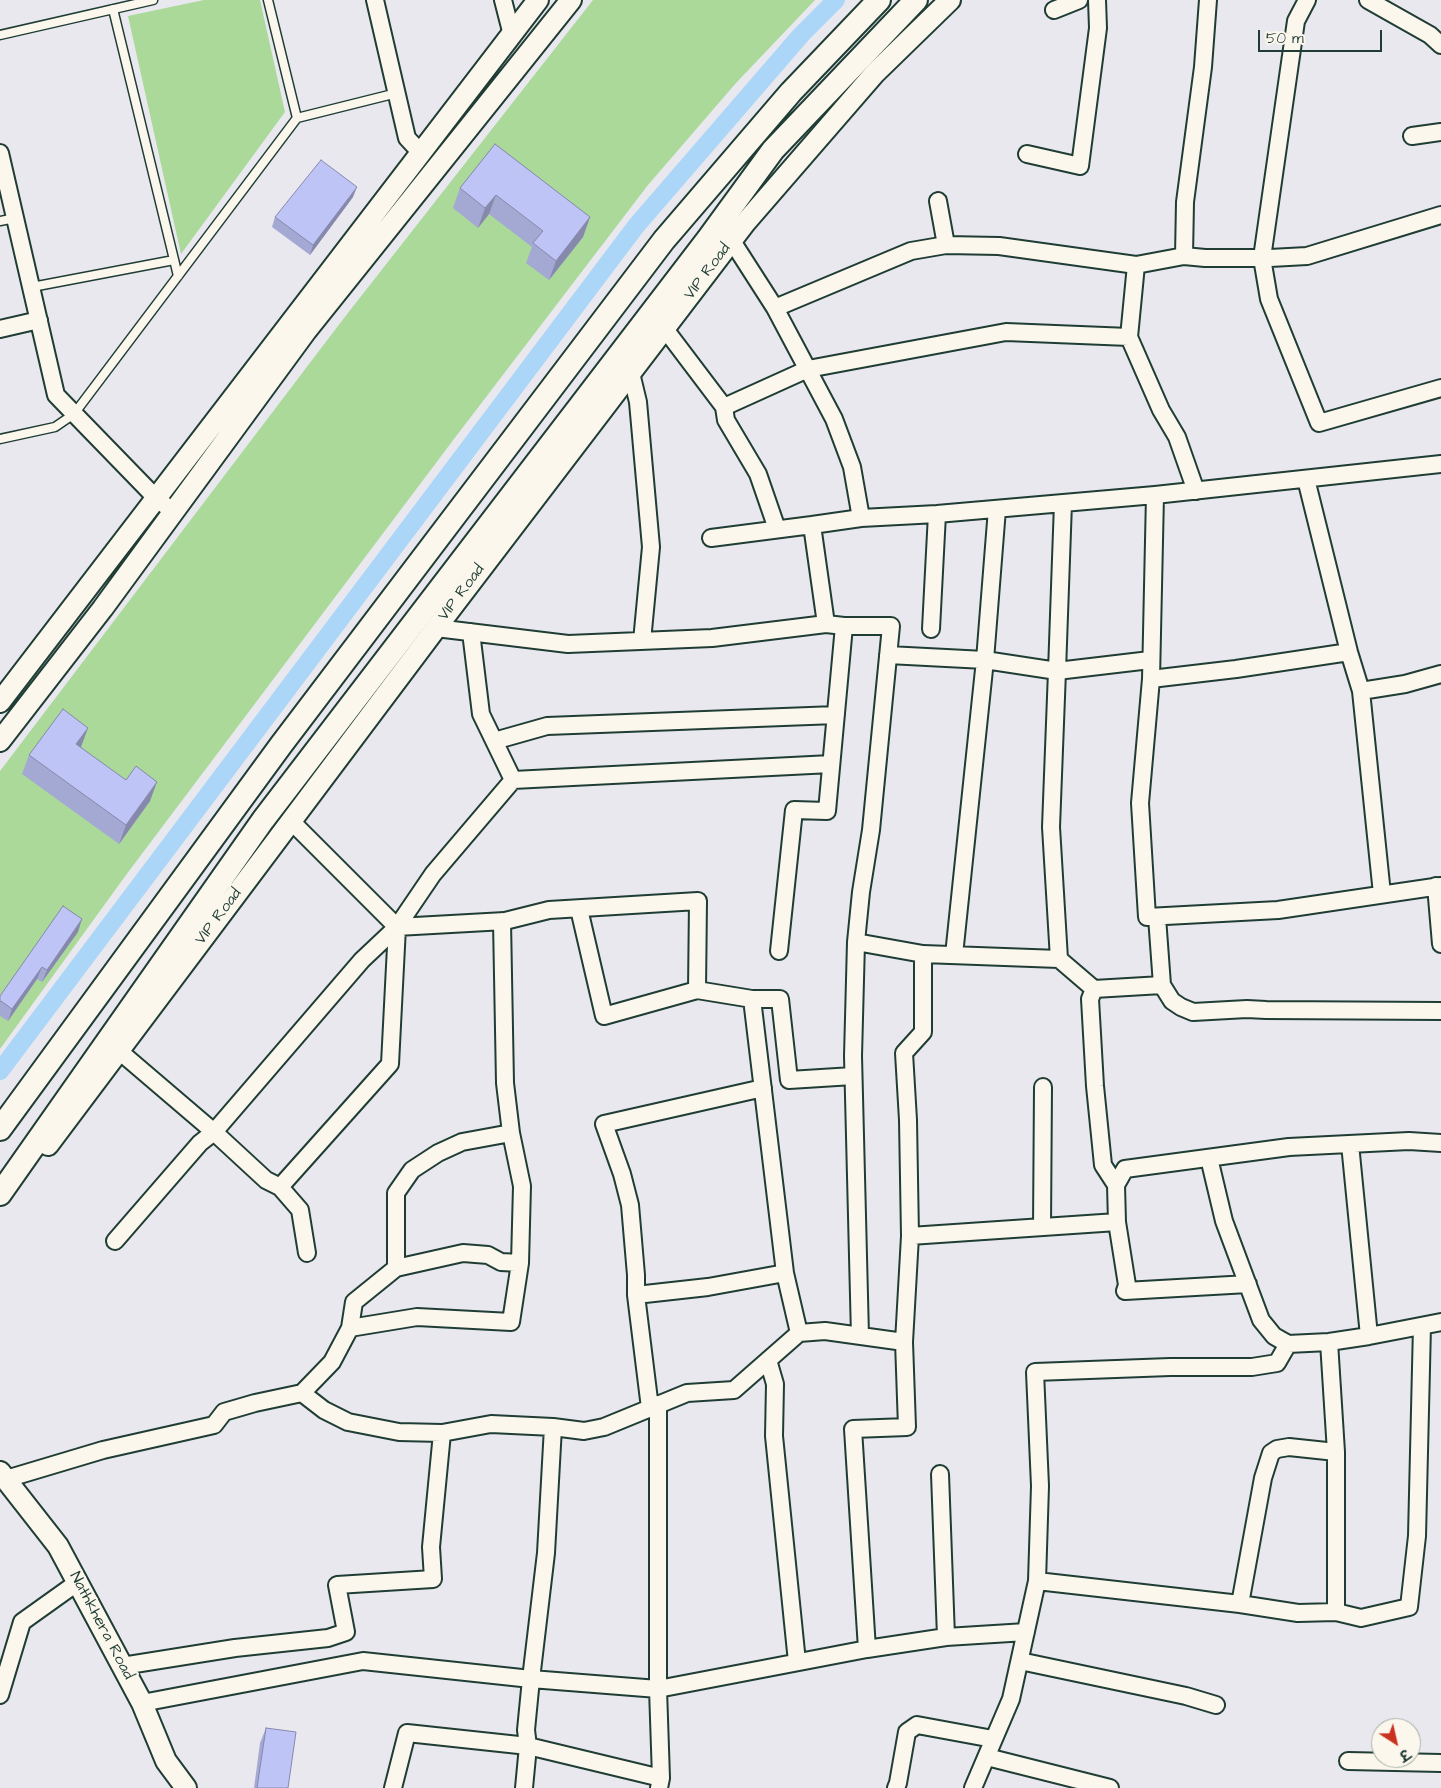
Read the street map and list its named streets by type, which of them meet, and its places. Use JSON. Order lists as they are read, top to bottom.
{
  "streets": {
    "main road": ["VIP Road"],
    "street": ["Nathkhera Road"]
  },
  "scale_bar": "50 m",
  "north": "bottom right"
}
